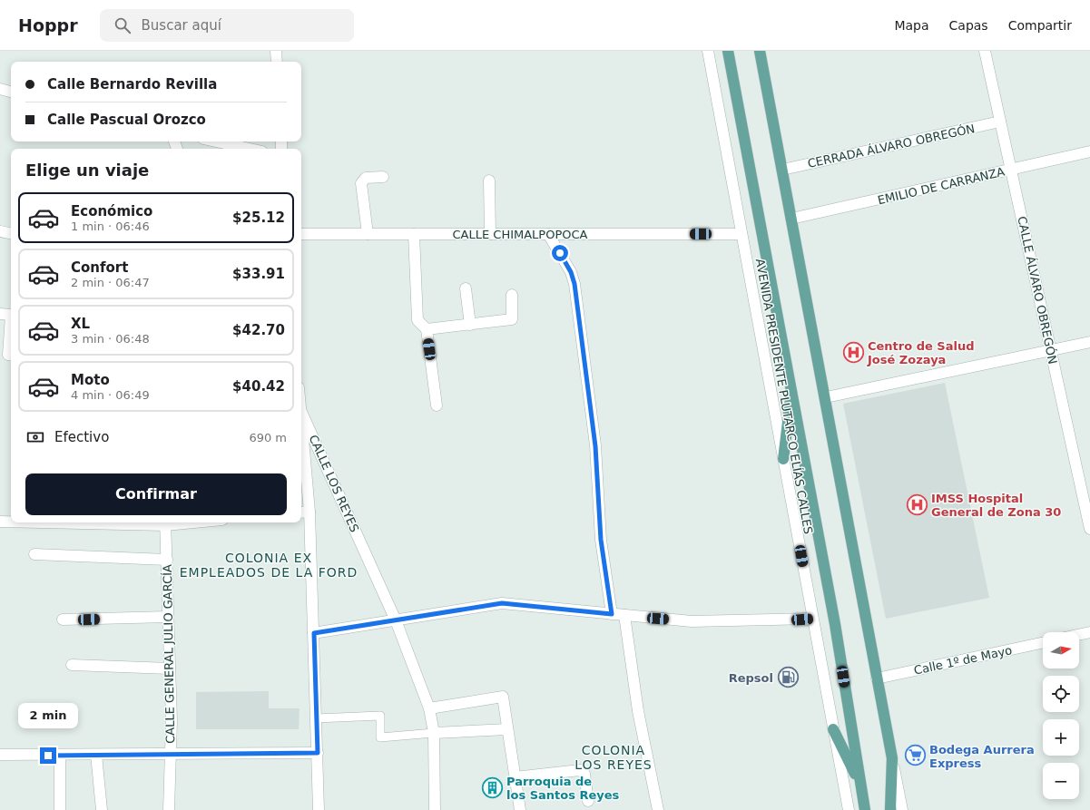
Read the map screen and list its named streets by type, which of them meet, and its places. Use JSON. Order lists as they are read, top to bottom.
{
  "streets": {
    "main road": ["AVENIDA PRESIDENTE PLUTARCO ELÍAS CALLES"],
    "street": [
      "CERRADA ÁLVARO OBREGÓN",
      "EMILIO DE CARRANZA",
      "CALLE CHIMALPOPOCA",
      "CALLE ÁLVARO OBREGÓN",
      "CALLE LOS REYES",
      "CALLE GENERAL JULIO GARCÍA",
      "Calle 1º de Mayo"
    ]
  },
  "crossings": [
    ["CERRADA ÁLVARO OBREGÓN", "CALLE ÁLVARO OBREGÓN"],
    ["EMILIO DE CARRANZA", "CALLE ÁLVARO OBREGÓN"],
    ["CALLE CHIMALPOPOCA", "AVENIDA PRESIDENTE PLUTARCO ELÍAS CALLES"]
  ],
  "districts": ["COLONIA EX EMPLEADOS DE LA FORD", "COLONIA LOS REYES"],
  "places": {
    "hospital": ["Centro de Salud José Zozaya", "IMSS Hospital General de Zona 30"],
    "fuel station": ["Repsol"],
    "supermarket": ["Bodega Aurrera Express"],
    "building": ["Parroquia de los Santos Reyes"]
  },
  "north": "right",
  "page": {
    "header": "Hoppr",
    "search": "Buscar aquí",
    "nav": ["Mapa", "Capas", "Compartir"],
    "banner": ["Calle Bernardo Revilla", "Calle Pascual Orozco"],
    "heading": "Elige un viaje",
    "list": [
      {
        "name": "Económico",
        "note": "1 min · 06:46",
        "value": "$25.12"
      },
      {
        "name": "Confort",
        "note": "2 min · 06:47",
        "value": "$33.91"
      },
      {
        "name": "XL",
        "note": "3 min · 06:48",
        "value": "$42.70"
      },
      {
        "name": "Moto",
        "note": "4 min · 06:49",
        "value": "$40.42"
      }
    ],
    "pay": ["Efectivo", "690 m"],
    "buttons": "Confirmar",
    "map_buttons": ["+", "−"],
    "bubble": "2 min"
  }
}
